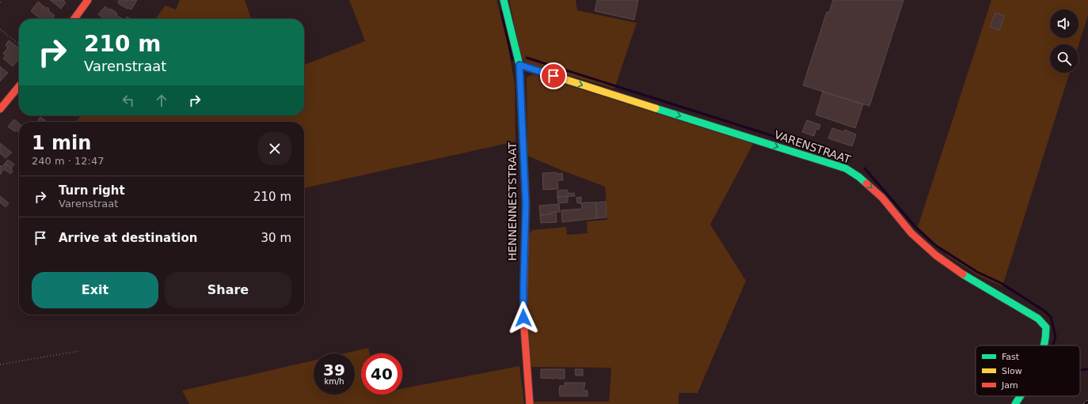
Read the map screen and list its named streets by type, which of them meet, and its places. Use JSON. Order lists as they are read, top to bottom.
{
  "streets": {
    "street": ["VARENSTRAAT", "HENNENNESTSTRAAT"]
  },
  "crossings": [
    ["VARENSTRAAT", "HENNENNESTSTRAAT"]
  ],
  "one_way": ["VARENSTRAAT"],
  "legend": ["Fast", "Slow", "Jam"],
  "page": {
    "turn": ["210 m", "Varenstraat"],
    "heading": ["1 min", "240 m · 12:47"],
    "list": [
      {
        "name": "Turn right",
        "note": "Varenstraat",
        "value": "210 m"
      },
      {
        "name": "Arrive at destination",
        "value": "30 m"
      }
    ],
    "buttons": ["Exit", "Share"],
    "speed": "39 km/h",
    "limit": "40"
  }
}
